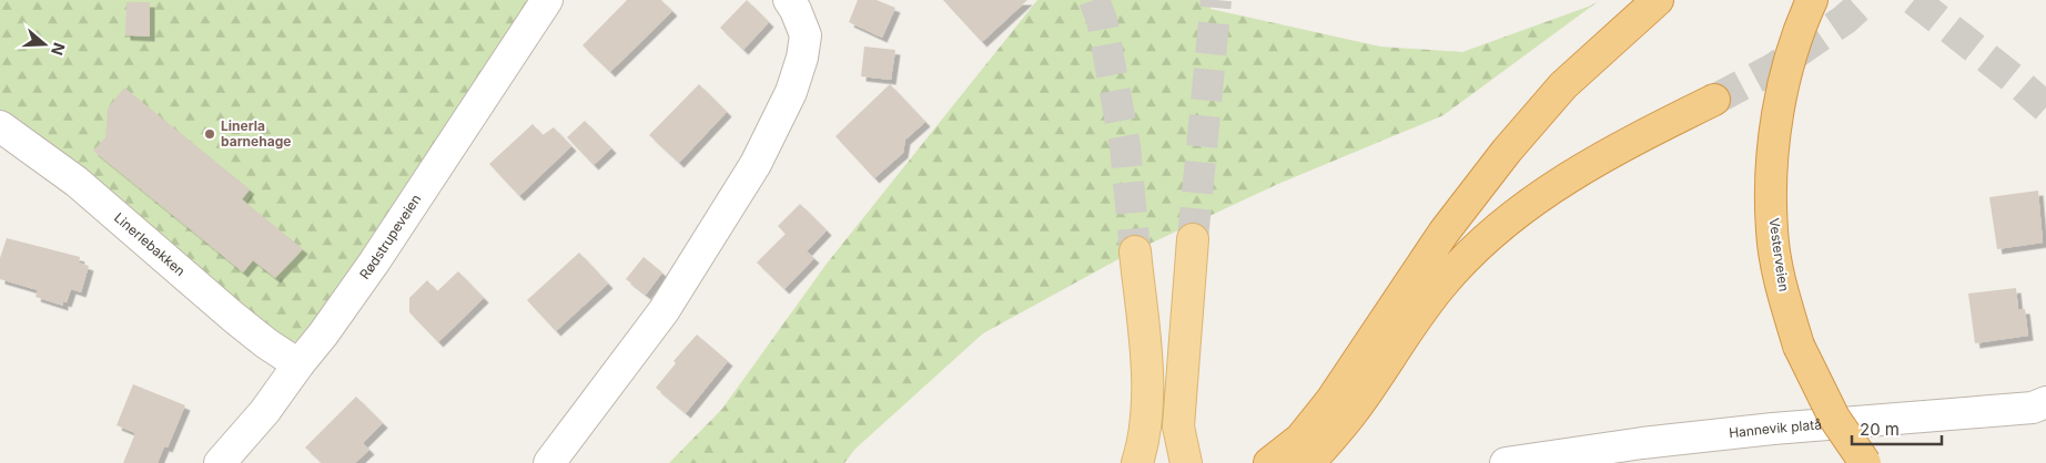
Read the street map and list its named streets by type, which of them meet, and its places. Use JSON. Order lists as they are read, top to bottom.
{
  "streets": {
    "highway": ["Vesterveien"],
    "street": ["Rødstrupeveien", "Linerlebakken", "Hannevik platå"]
  },
  "crossings": [
    ["Rødstrupeveien", "Linerlebakken"]
  ],
  "places": ["Linerla barnehage"],
  "scale_bar": "20 m",
  "north": "right"
}
